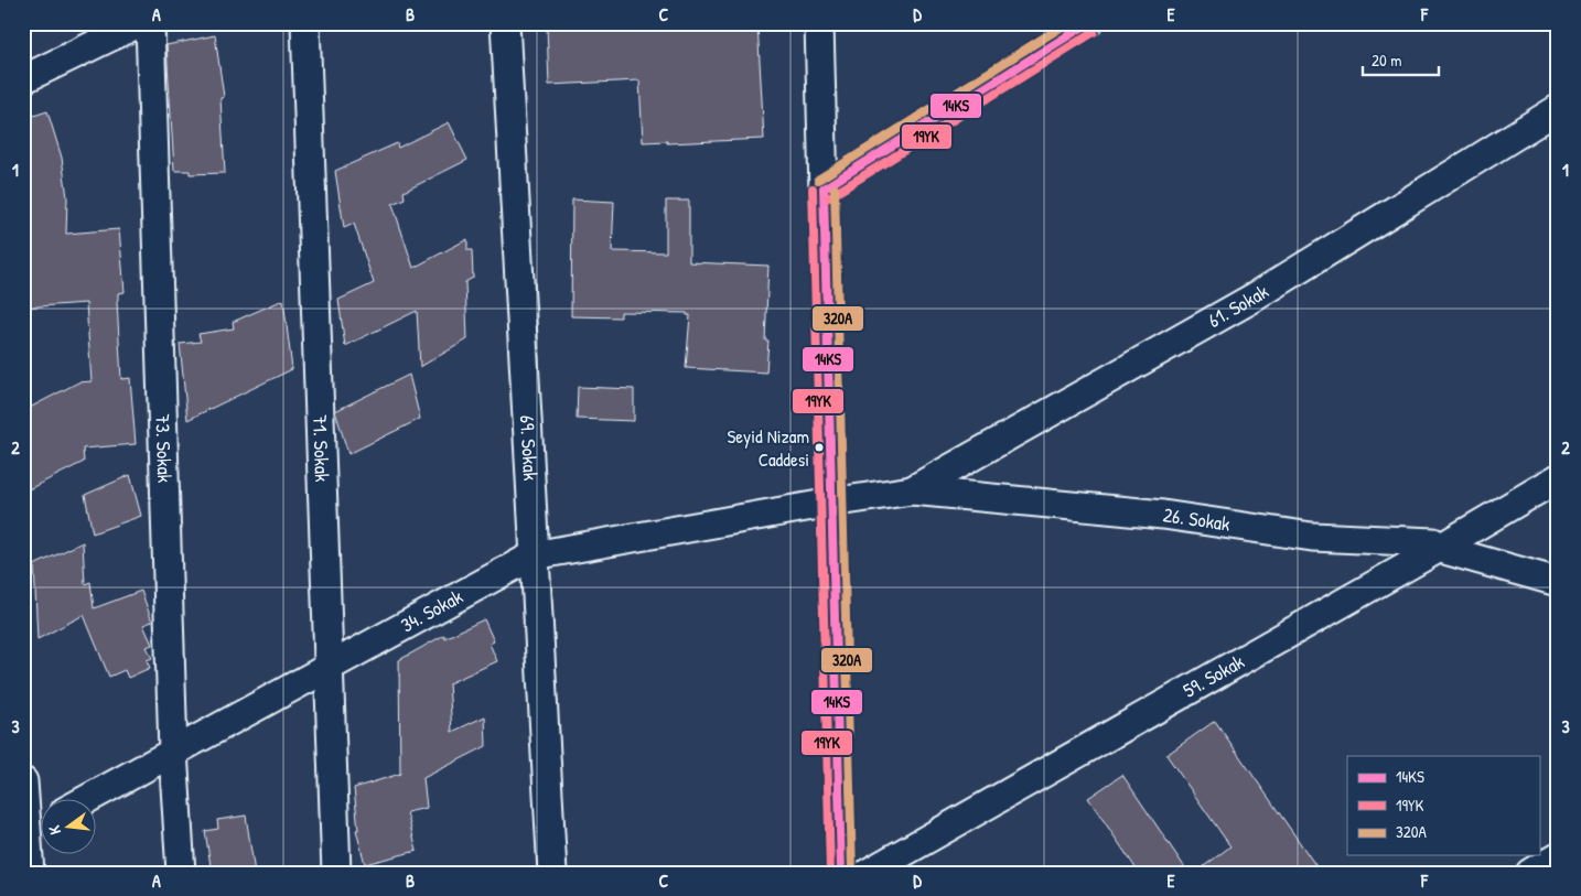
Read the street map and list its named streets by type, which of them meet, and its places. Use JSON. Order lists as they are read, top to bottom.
{
  "streets": {
    "street": [
      "61. Sokak",
      "73. Sokak",
      "71. Sokak",
      "69. Sokak",
      "26. Sokak",
      "34. Sokak",
      "59. Sokak"
    ]
  },
  "crossings": [
    ["61. Sokak", "26. Sokak"],
    ["73. Sokak", "34. Sokak"],
    ["71. Sokak", "34. Sokak"],
    ["69. Sokak", "34. Sokak"],
    ["26. Sokak", "34. Sokak"],
    ["26. Sokak", "59. Sokak"]
  ],
  "places": ["Seyid Nizam Caddesi"],
  "lines": ["transit line 14KS", "transit line 320A", "transit line 19YK"],
  "legend": ["14KS", "19YK", "320A"],
  "scale_bar": "20 m",
  "north": "left",
  "grid": {
    "columns": [
      "A",
      "B",
      "C",
      "D",
      "E",
      "F"
    ],
    "rows": ["1", "2", "3"]
  }
}
